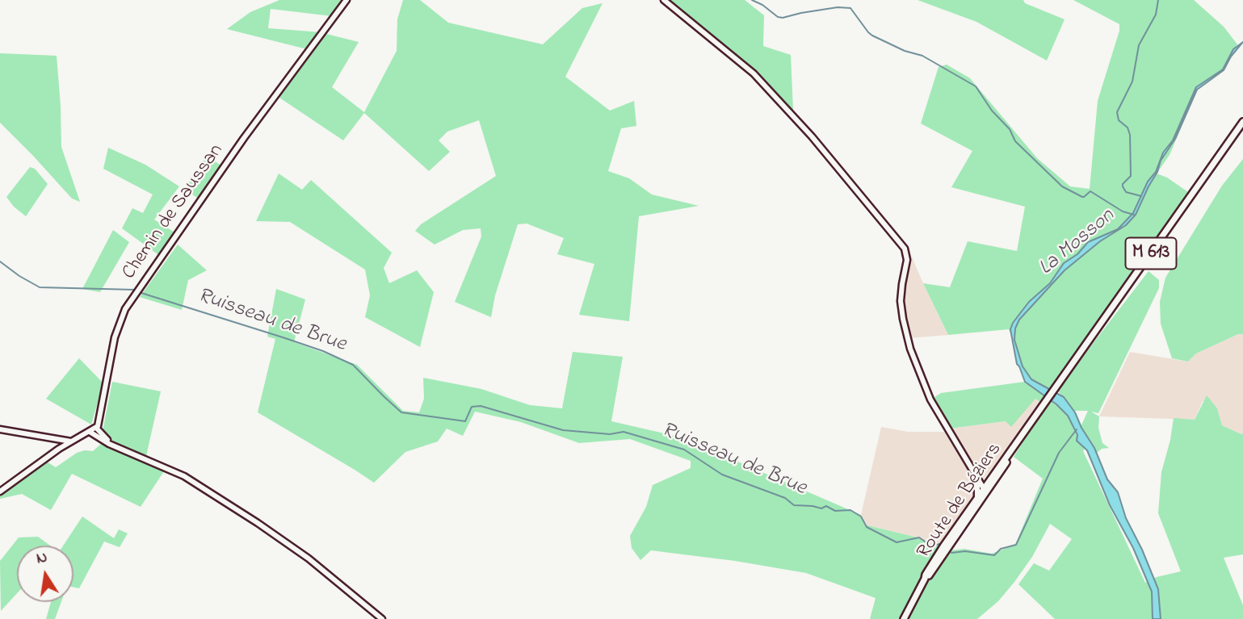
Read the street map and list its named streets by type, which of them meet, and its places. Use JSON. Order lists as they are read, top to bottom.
{
  "streets": {
    "main road": ["M 613", "Route de Béziers"],
    "street": ["Chemin de Saussan"]
  },
  "crossings": [
    ["M 613", "Route de Béziers"]
  ],
  "water": ["La Mosson", "Ruisseau de Brue"],
  "north": "top"
}
